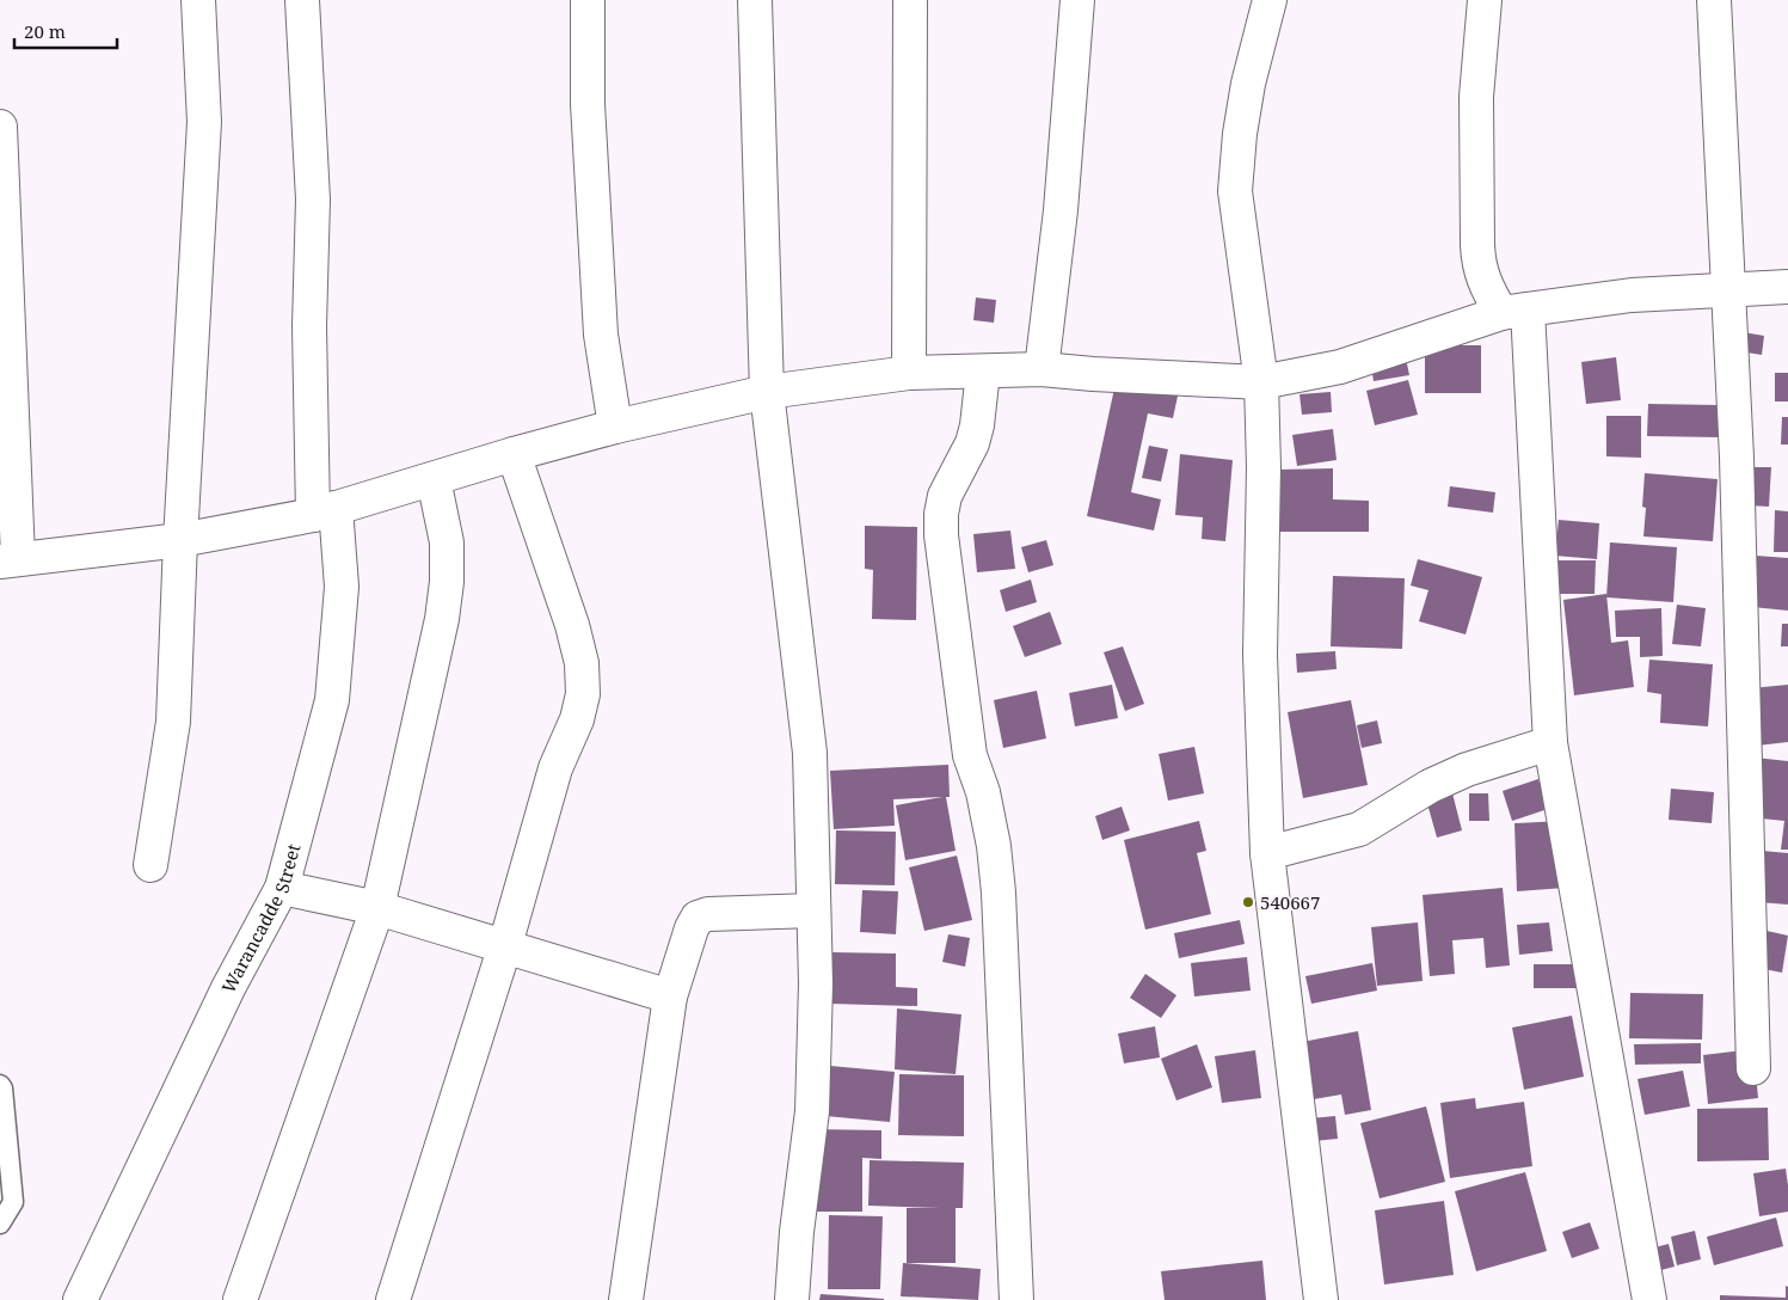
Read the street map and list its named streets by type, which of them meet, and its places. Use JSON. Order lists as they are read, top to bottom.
{
  "streets": {
    "street": ["Warancadde Street"]
  },
  "places": ["540667"],
  "scale_bar": "20 m"
}
